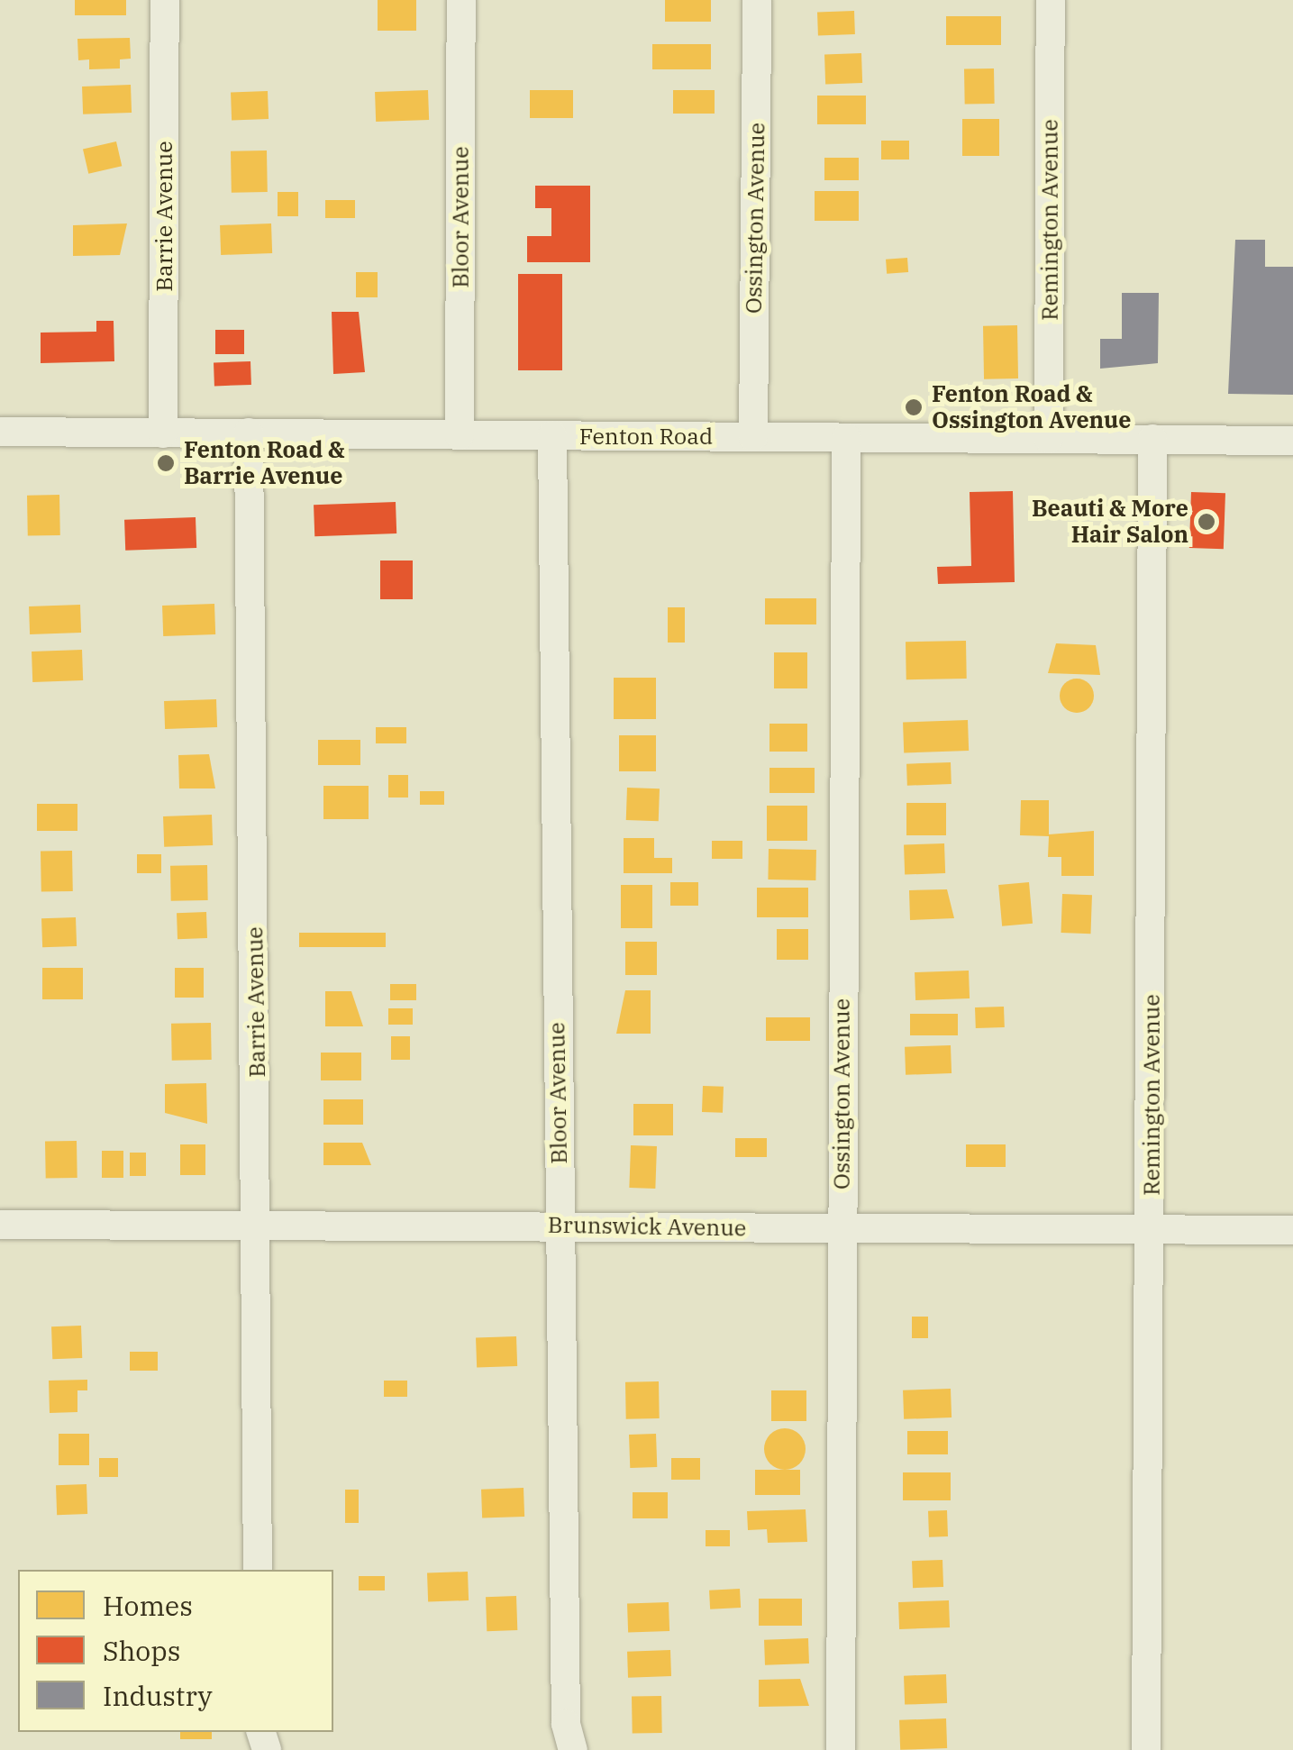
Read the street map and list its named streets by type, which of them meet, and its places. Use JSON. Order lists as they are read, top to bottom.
{
  "streets": {
    "street": [
      "Barrie Avenue",
      "Bloor Avenue",
      "Ossington Avenue",
      "Remington Avenue",
      "Fenton Road",
      "Brunswick Avenue"
    ]
  },
  "crossings": [
    ["Barrie Avenue", "Fenton Road"],
    ["Barrie Avenue", "Brunswick Avenue"],
    ["Bloor Avenue", "Fenton Road"],
    ["Bloor Avenue", "Brunswick Avenue"],
    ["Ossington Avenue", "Fenton Road"],
    ["Ossington Avenue", "Brunswick Avenue"],
    ["Remington Avenue", "Fenton Road"],
    ["Remington Avenue", "Brunswick Avenue"]
  ],
  "places": ["Fenton Road & Ossington Avenue", "Fenton Road & Barrie Avenue", "Beauti & More Hair Salon"],
  "legend": ["Homes", "Shops", "Industry"]
}
